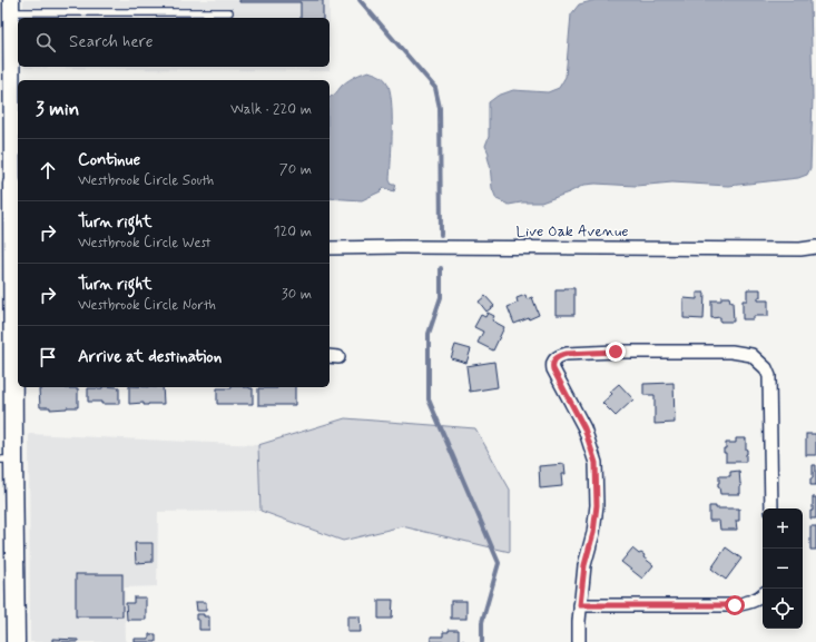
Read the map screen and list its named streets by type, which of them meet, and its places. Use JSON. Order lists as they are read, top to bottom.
{
  "streets": {
    "street": ["Live Oak Avenue"]
  },
  "page": {
    "search": "Search here",
    "heading": ["3 min", "Walk · 220 m"],
    "list": [
      ["Continue", "Westbrook Circle South", "70 m"],
      ["Turn right", "Westbrook Circle West", "120 m"],
      ["Turn right", "Westbrook Circle North", "30 m"],
      "Arrive at destination"
    ],
    "map_buttons": ["+", "−"]
  }
}
